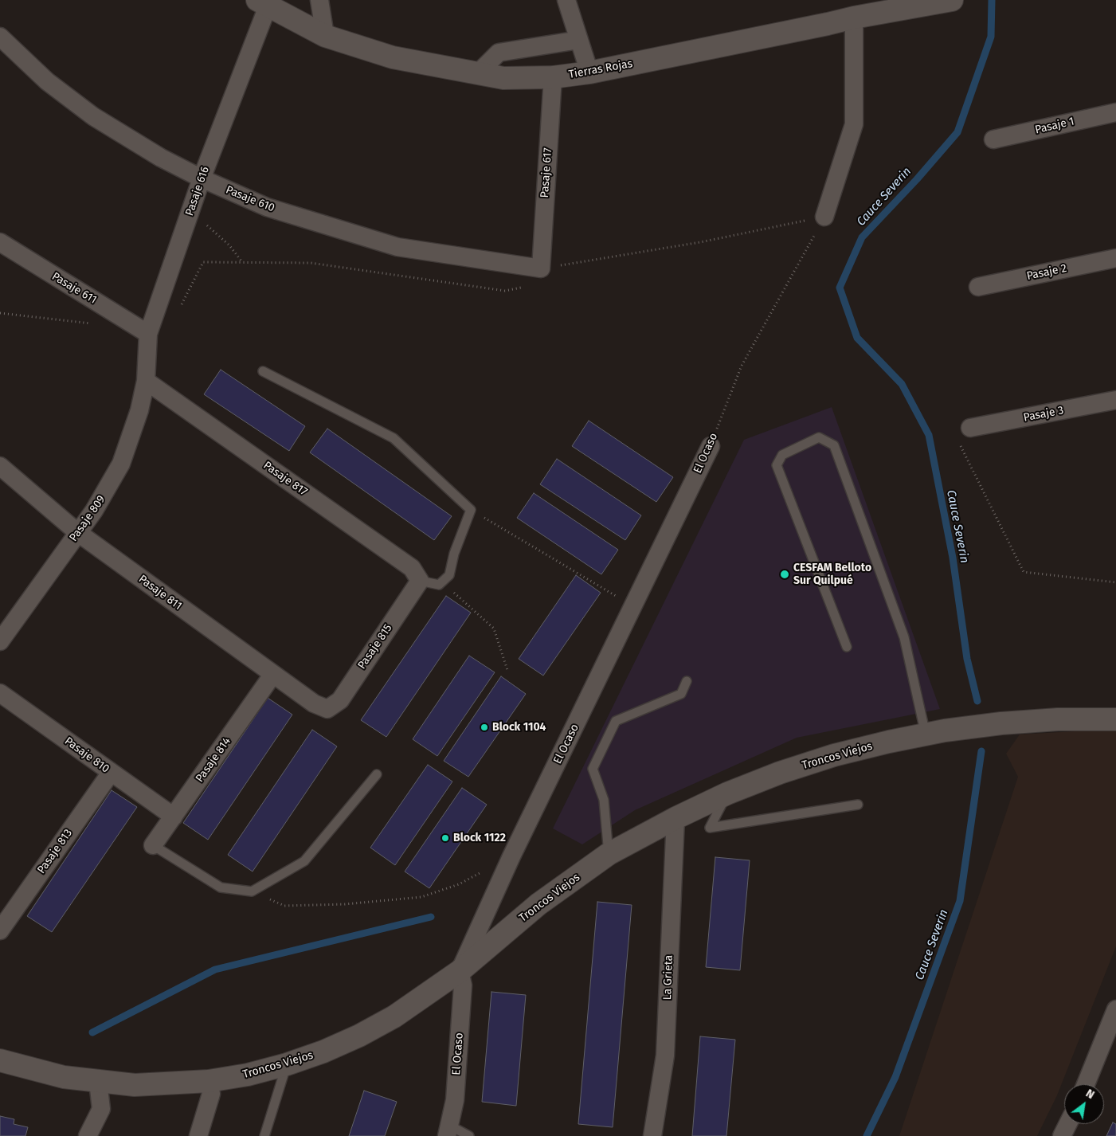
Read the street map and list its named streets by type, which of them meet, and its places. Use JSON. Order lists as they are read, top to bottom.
{
  "streets": {
    "street": [
      "Tierras Rojas",
      "Pasaje 1",
      "Pasaje 617",
      "Pasaje 616",
      "Pasaje 610",
      "Pasaje 2",
      "Pasaje 611",
      "Pasaje 3",
      "El Ocaso",
      "Pasaje 817",
      "Pasaje 809",
      "Pasaje 811",
      "Pasaje 815",
      "Pasaje 810",
      "Troncos Viejos",
      "Pasaje 814",
      "Pasaje 813",
      "La Grieta"
    ]
  },
  "crossings": [
    ["Tierras Rojas", "Pasaje 617"],
    ["Tierras Rojas", "Pasaje 616"],
    ["Pasaje 617", "Pasaje 610"],
    ["Pasaje 616", "Pasaje 610"],
    ["Pasaje 616", "Pasaje 611"],
    ["Pasaje 616", "Pasaje 817"],
    ["Pasaje 616", "Pasaje 809"],
    ["El Ocaso", "Troncos Viejos"],
    ["Pasaje 817", "Pasaje 809"],
    ["Pasaje 817", "Pasaje 815"],
    ["Pasaje 809", "Pasaje 811"],
    ["Pasaje 811", "Pasaje 815"],
    ["Pasaje 811", "Pasaje 814"],
    ["Pasaje 810", "Pasaje 814"],
    ["Pasaje 810", "Pasaje 813"],
    ["Troncos Viejos", "La Grieta"]
  ],
  "water": ["Cauce Severin"],
  "places": ["CESFAM Belloto Sur Quilpué", "Block 1104", "Block 1122"],
  "north": "top right"
}
